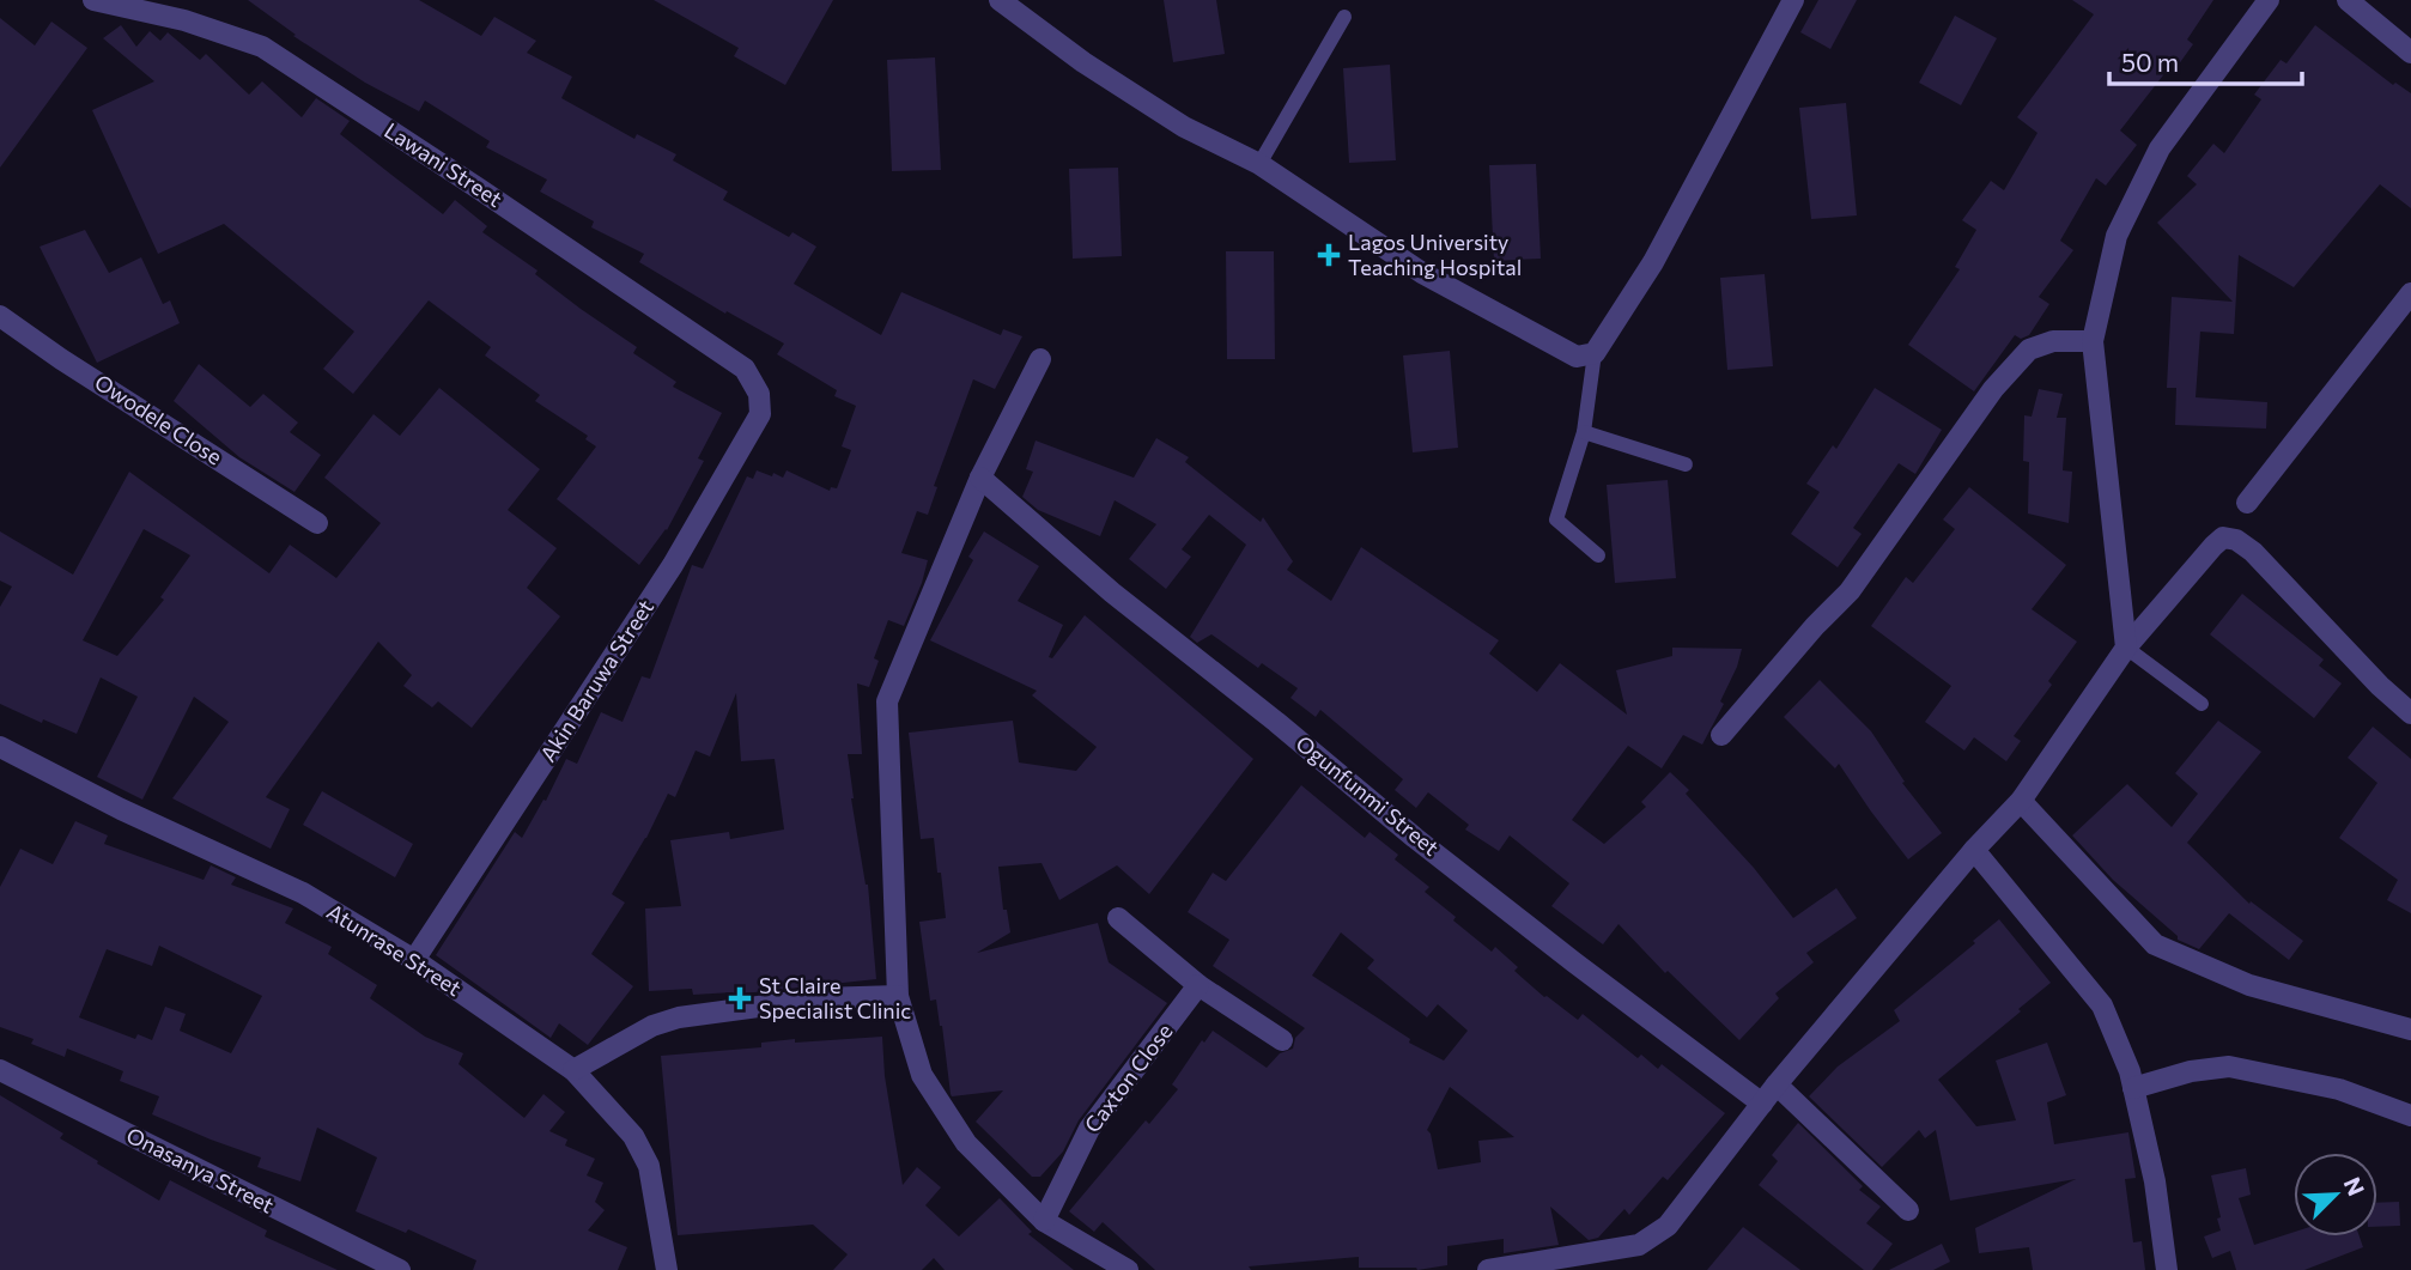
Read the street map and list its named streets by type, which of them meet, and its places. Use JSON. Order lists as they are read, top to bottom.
{
  "streets": {
    "street": [
      "Lawani Street",
      "Owodele Close",
      "Akin Baruwa Street",
      "Ogunfunmi Street",
      "Atunrase Street",
      "Caxton Close",
      "Onasanya Street"
    ]
  },
  "crossings": [
    ["Lawani Street", "Akin Baruwa Street"],
    ["Akin Baruwa Street", "Atunrase Street"]
  ],
  "places": {
    "health": ["Lagos University Teaching Hospital", "St Claire Specialist Clinic"]
  },
  "scale_bar": "50 m",
  "north": "top right"
}
